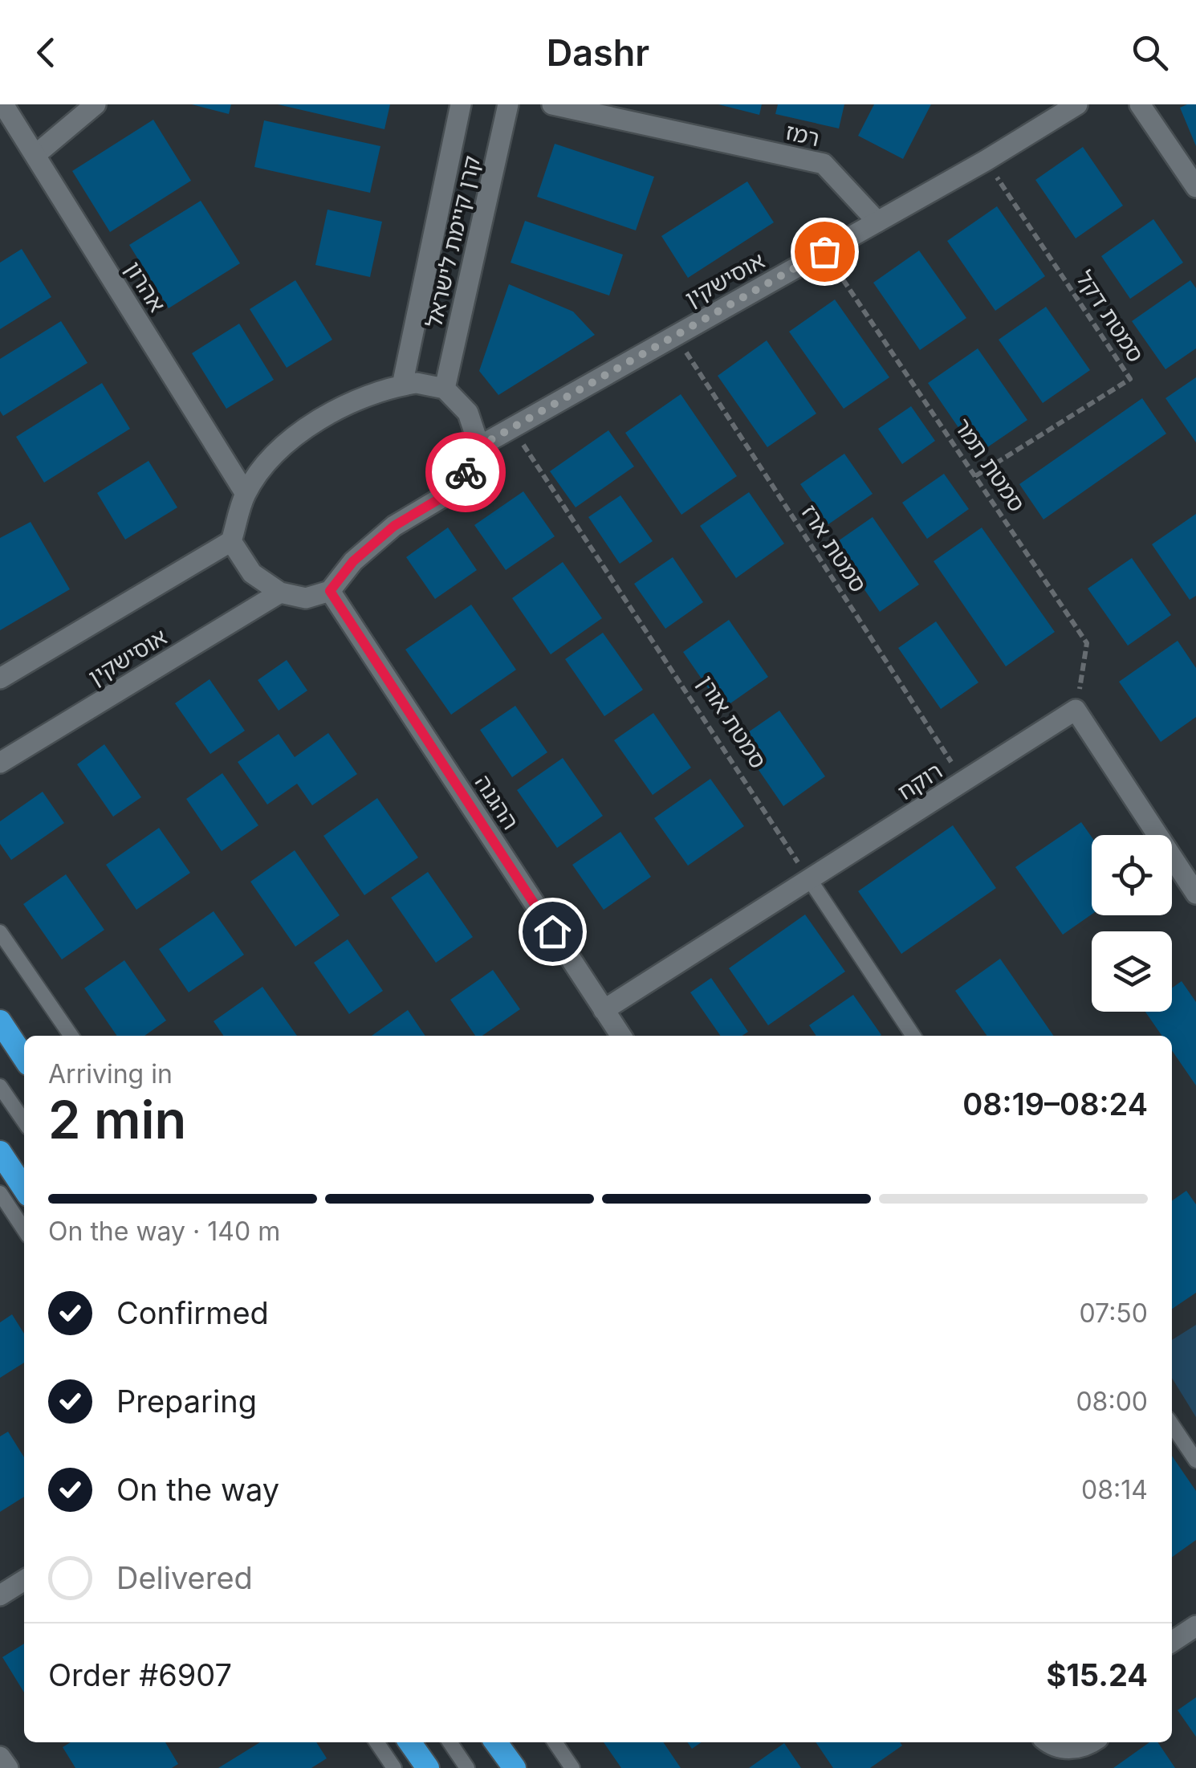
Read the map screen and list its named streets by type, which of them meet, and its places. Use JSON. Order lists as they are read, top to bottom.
{
  "streets": {
    "street": [
      "רמז",
      "קרן קיימת לישראל",
      "אוסישקין",
      "אהרון",
      "רוקח",
      "ההגנה"
    ],
    "path": [
      "סמטת דקל",
      "סמטת תמר",
      "סמטת ארז",
      "סמטת אורן"
    ]
  },
  "crossings": [
    ["רמז", "אוסישקין"],
    ["אוסישקין", "סמטת דקל"],
    ["אוסישקין", "סמטת תמר"],
    ["אוסישקין", "סמטת ארז"],
    ["אוסישקין", "סמטת אורן"],
    ["סמטת דקל", "סמטת תמר"],
    ["סמטת תמר", "רוקח"],
    ["סמטת ארז", "רוקח"],
    ["סמטת אורן", "רוקח"],
    ["רוקח", "ההגנה"]
  ],
  "page": {
    "header": "Dashr",
    "heading": ["2 min", "Arriving in", "08:19–08:24"],
    "panel": ["Order #6907", "$15.24"],
    "bar": "On the way · 140 m",
    "list": [
      ["Confirmed", "07:50"],
      ["Preparing", "08:00"],
      ["On the way", "08:14"],
      "Delivered"
    ]
  }
}
